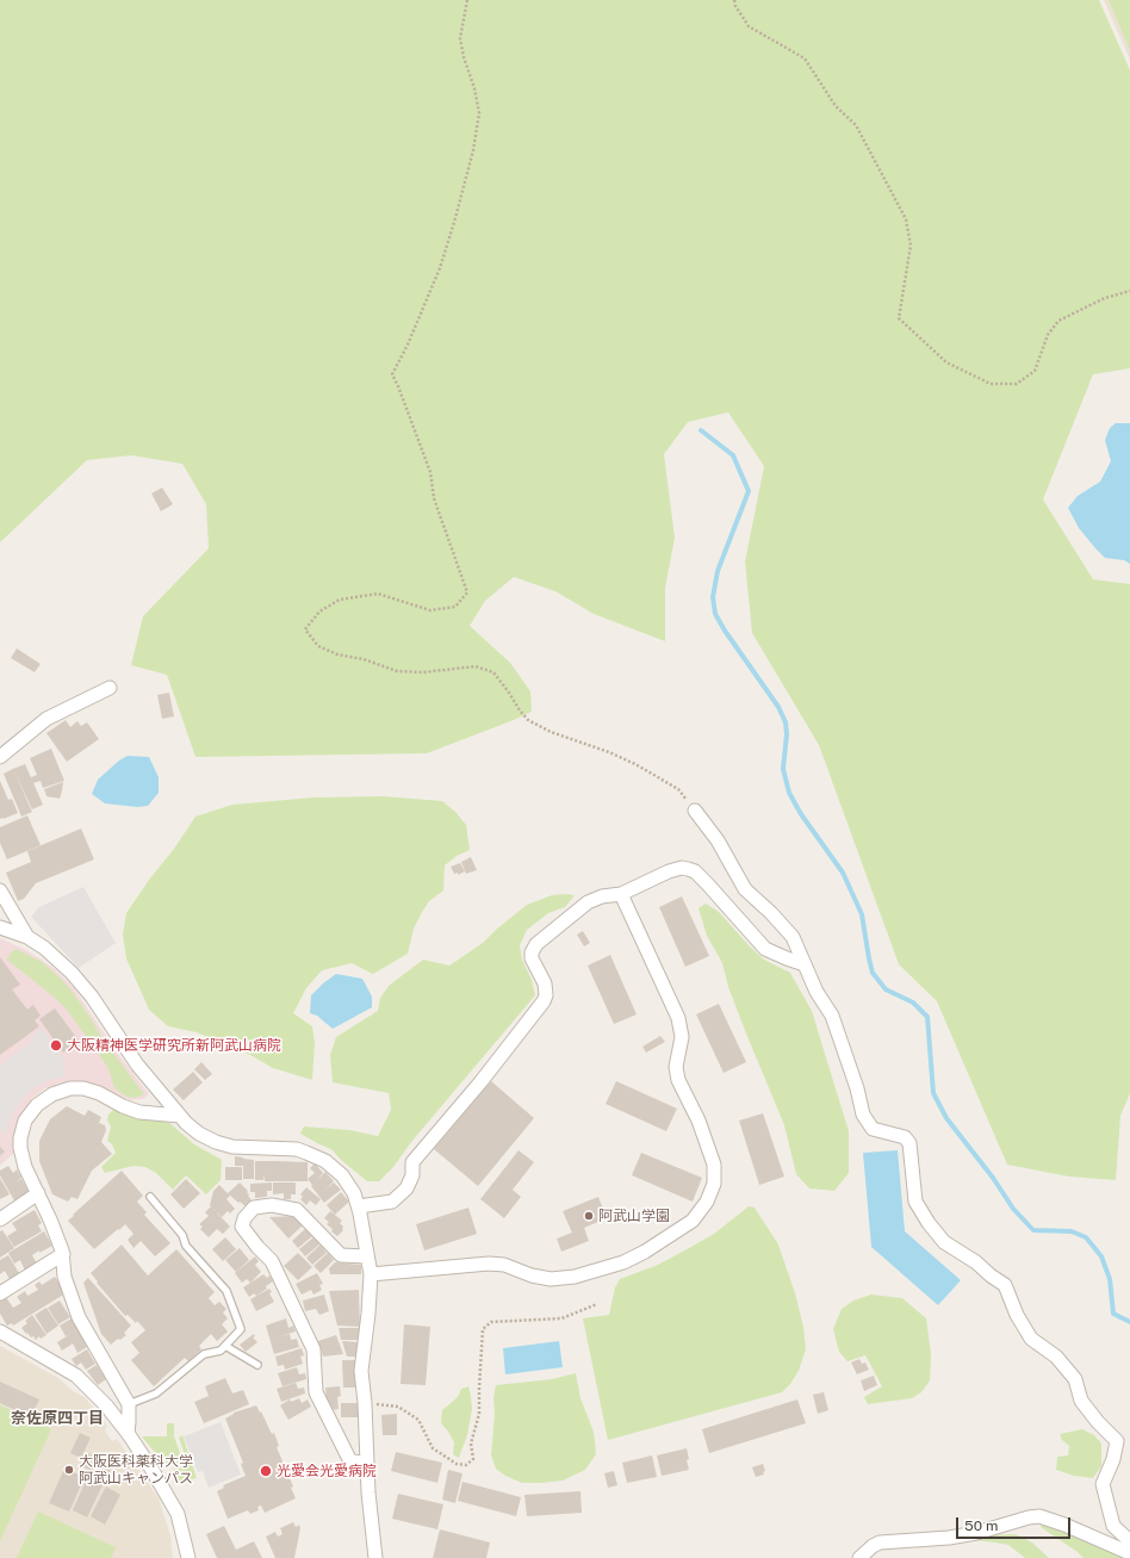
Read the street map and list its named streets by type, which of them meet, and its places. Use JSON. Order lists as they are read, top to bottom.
{
  "districts": ["奈佐原四丁目"],
  "places": [
    "大阪精神医学研究所新阿武山病院",
    "阿武山学園",
    "大阪医科薬科大学 阿武山キャンパス",
    "光愛会光愛病院"
  ],
  "scale_bar": "50 m"
}
